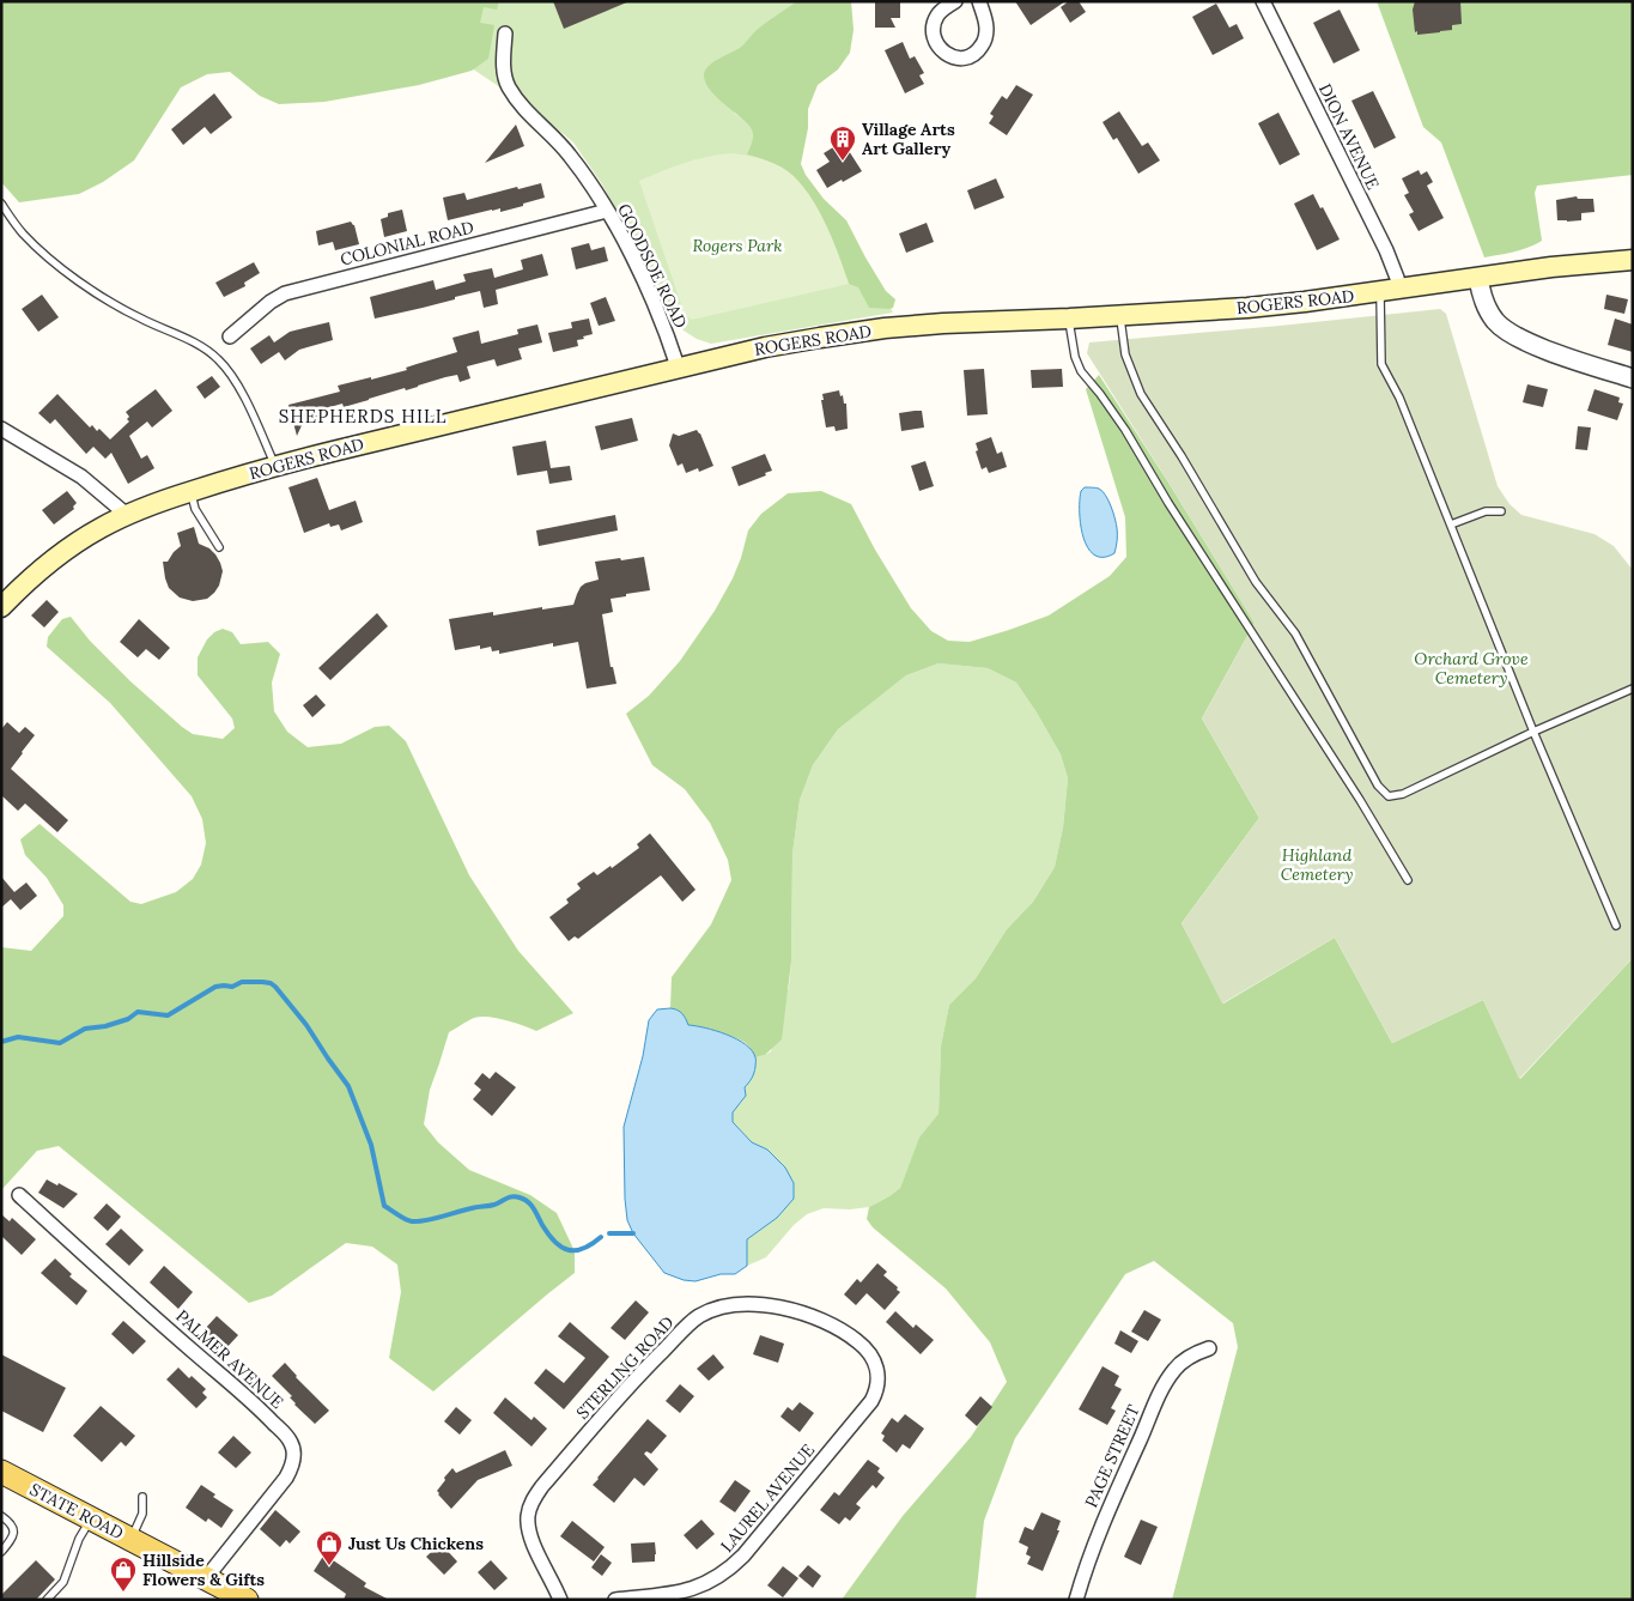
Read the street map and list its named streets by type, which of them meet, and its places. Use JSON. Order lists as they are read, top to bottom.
{
  "streets": {
    "main road": ["ROGERS ROAD", "STATE ROAD"],
    "street": [
      "DION AVENUE",
      "COLONIAL ROAD",
      "GOODSOE ROAD",
      "PALMER AVENUE",
      "STERLING ROAD",
      "PAGE STREET",
      "LAUREL AVENUE"
    ]
  },
  "crossings": [
    ["DION AVENUE", "ROGERS ROAD"],
    ["COLONIAL ROAD", "GOODSOE ROAD"],
    ["GOODSOE ROAD", "ROGERS ROAD"],
    ["PALMER AVENUE", "STATE ROAD"],
    ["STERLING ROAD", "LAUREL AVENUE"]
  ],
  "districts": ["SHEPHERDS HILL"],
  "parks": ["Rogers Park", "Orchard Grove Cemetery", "Highland Cemetery"],
  "places": {
    "building": ["Village Arts Art Gallery"],
    "shop": ["Just Us Chickens", "Hillside Flowers & Gifts"]
  }
}
